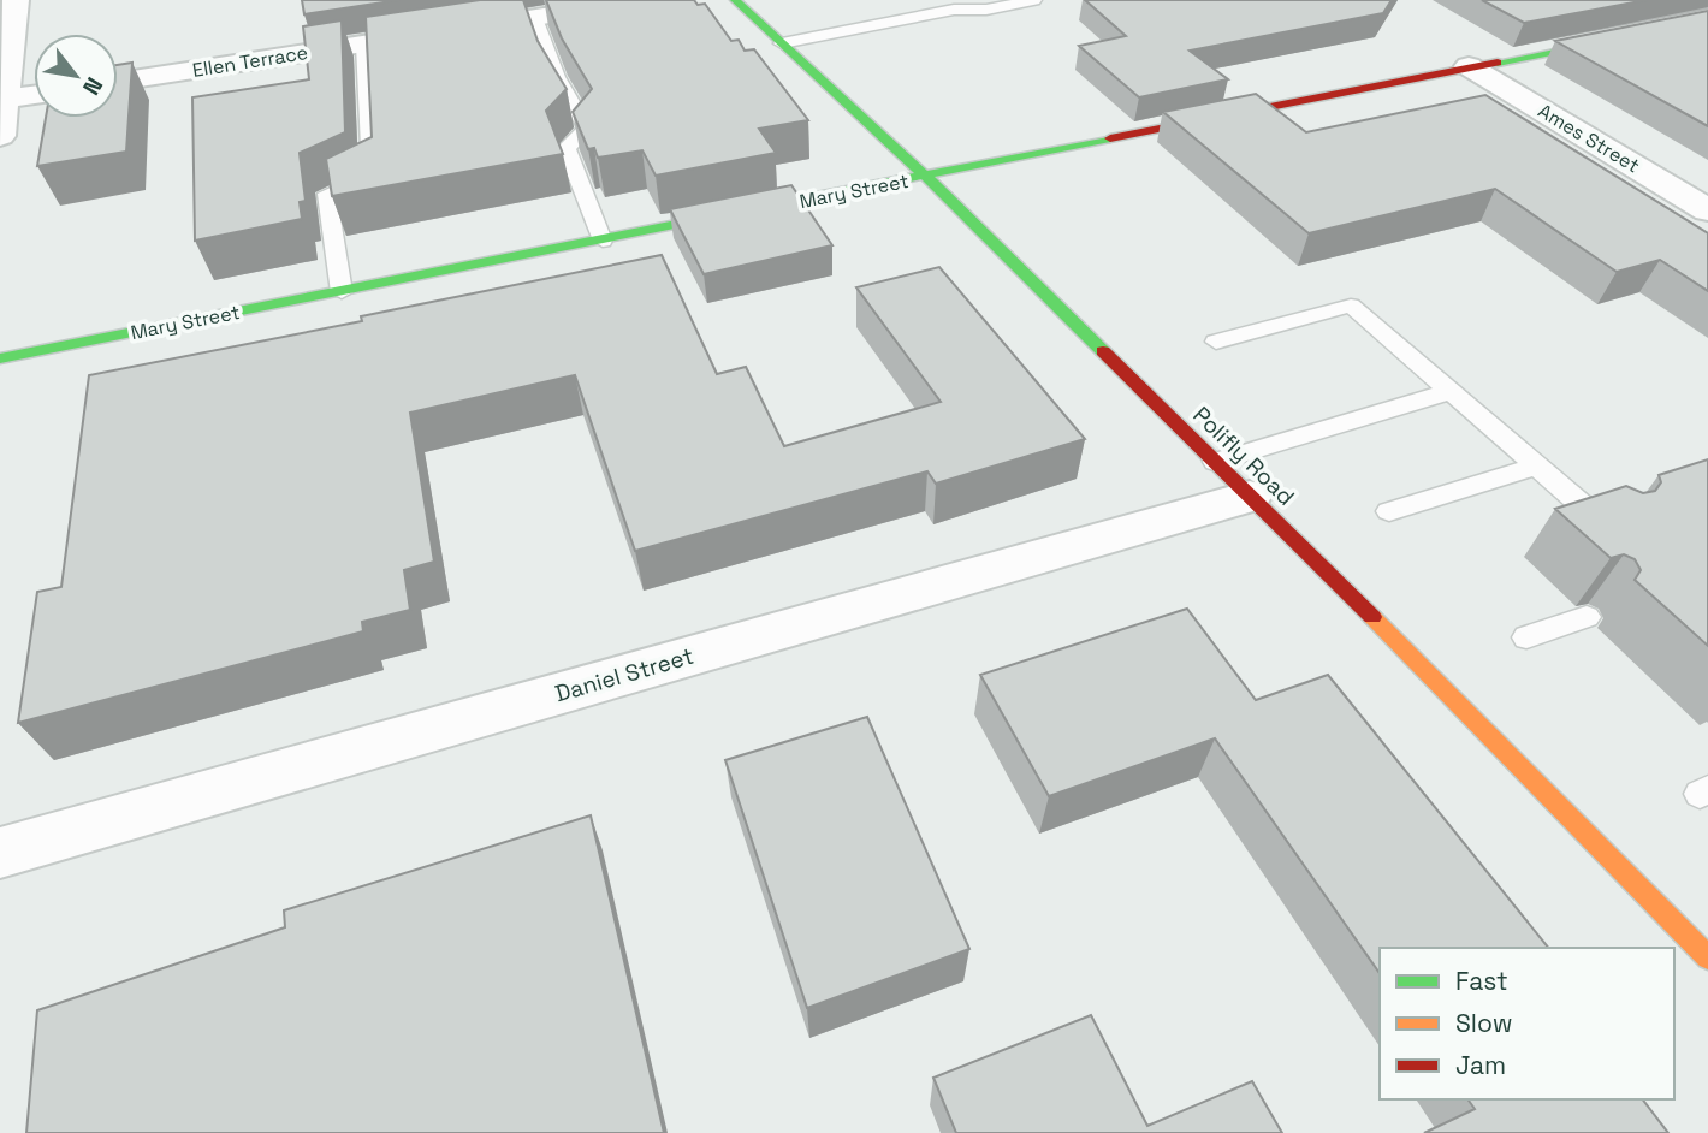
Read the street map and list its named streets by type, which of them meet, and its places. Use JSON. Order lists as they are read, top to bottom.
{
  "streets": {
    "street": [
      "Ellen Terrace",
      "Ames Street",
      "Mary Street",
      "Polifly Road",
      "Daniel Street"
    ]
  },
  "crossings": [
    ["Ames Street", "Mary Street"],
    ["Mary Street", "Polifly Road"],
    ["Polifly Road", "Daniel Street"]
  ],
  "legend": ["Fast", "Slow", "Jam"],
  "north": "bottom right"
}
